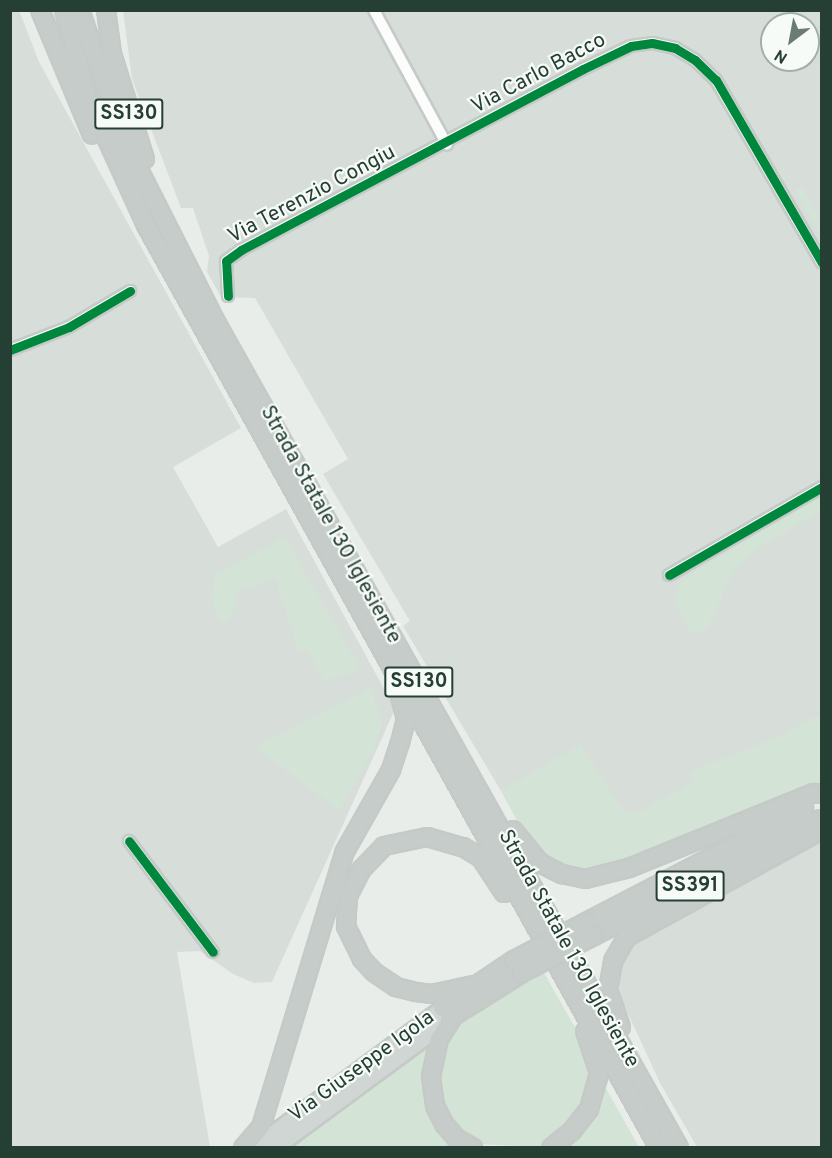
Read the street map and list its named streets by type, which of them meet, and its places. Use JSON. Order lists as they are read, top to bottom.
{
  "streets": {
    "highway": ["SS130", "Strada Statale 130 Iglesiente", "SS391"],
    "main road": ["Via Giuseppe Igola"],
    "street": ["Via Carlo Bacco", "Via Terenzio Congiu"]
  },
  "crossings": [
    ["Via Carlo Bacco", "Via Terenzio Congiu"],
    ["SS130", "Strada Statale 130 Iglesiente"],
    ["SS391", "Via Giuseppe Igola"]
  ],
  "north": "bottom left"
}
